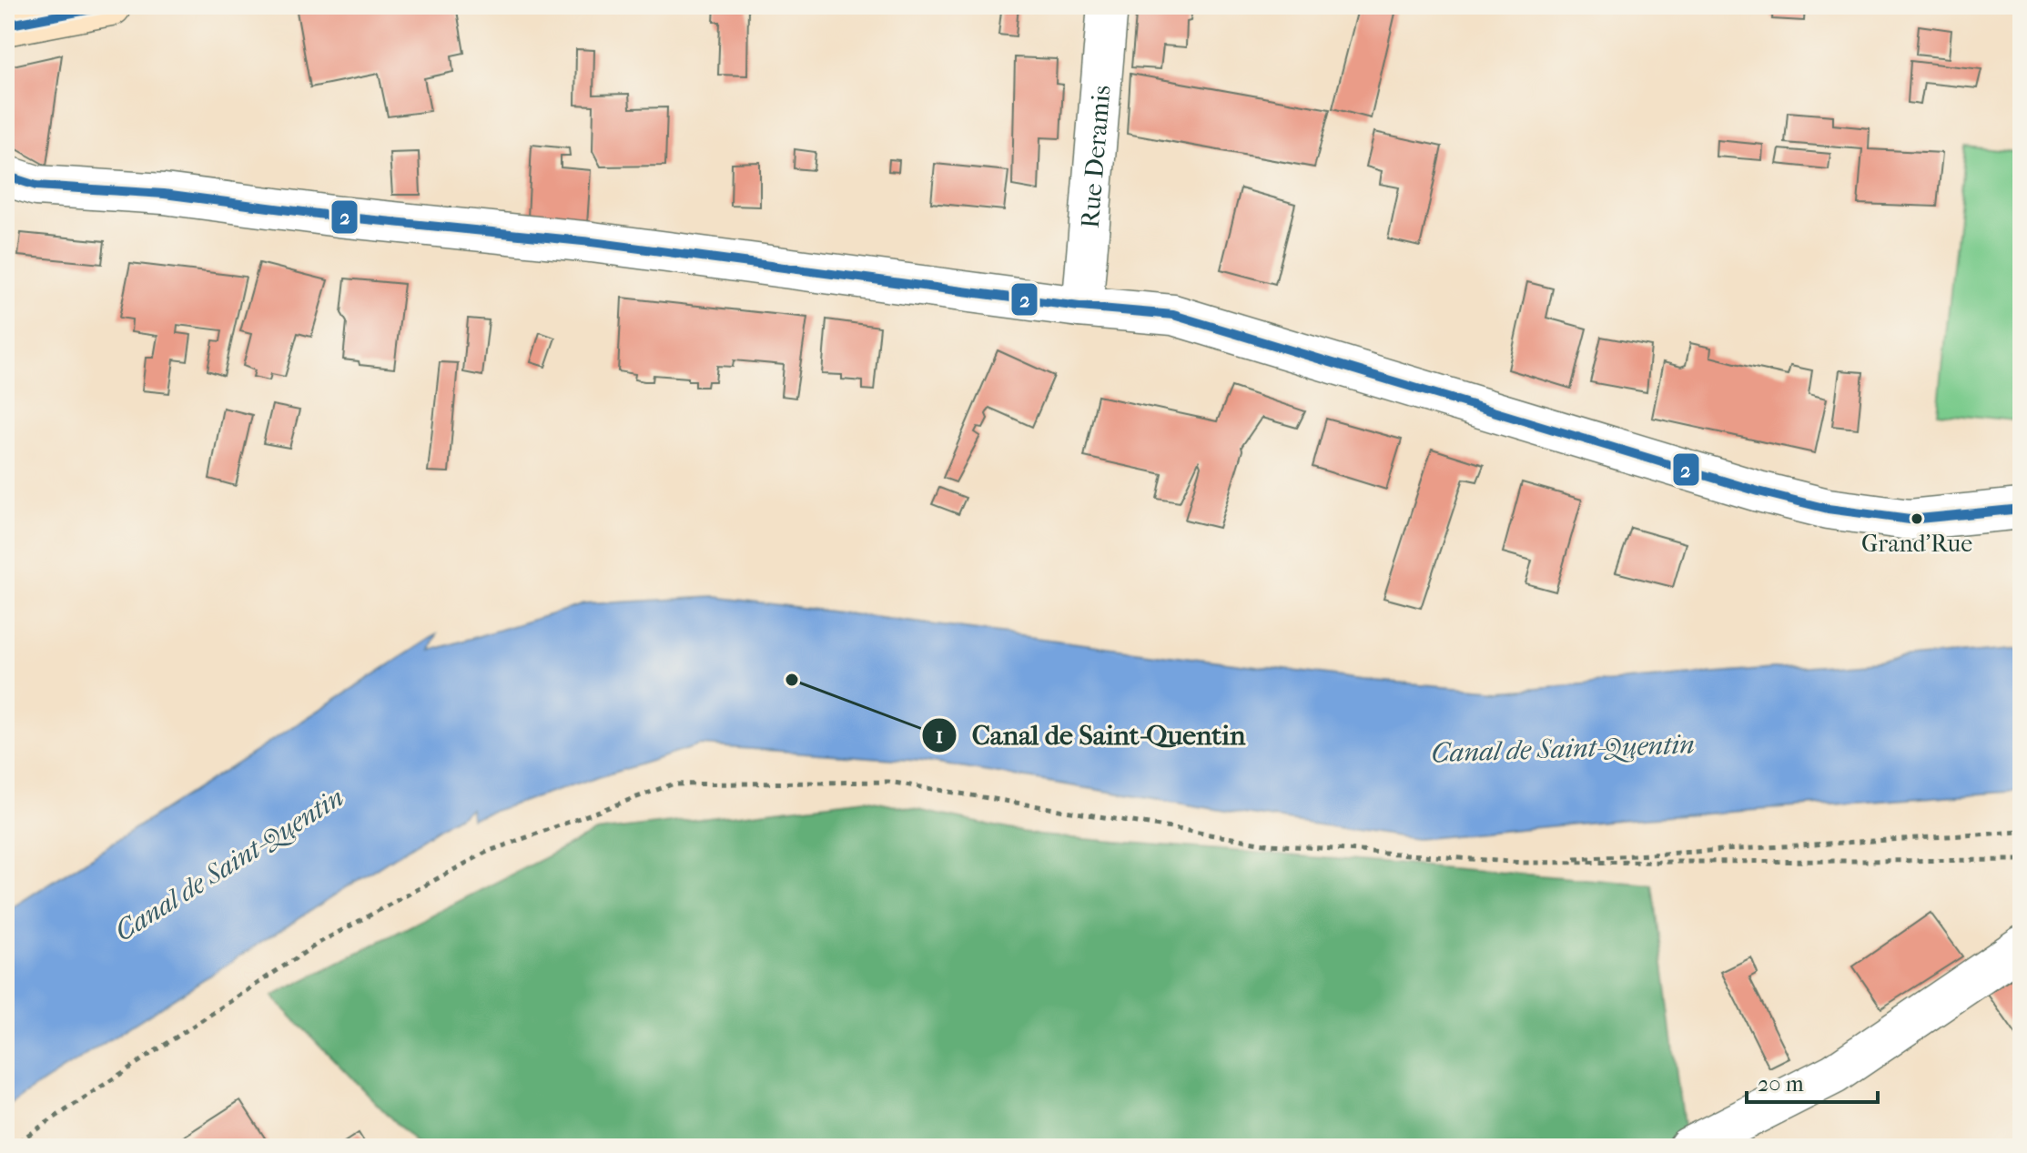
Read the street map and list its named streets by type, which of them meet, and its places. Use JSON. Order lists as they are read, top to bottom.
{
  "streets": {
    "street": ["Rue Deramis"]
  },
  "water": ["Canal de Saint-Quentin"],
  "places": ["Grand'Rue", "Canal de Saint-Quentin"],
  "lines": ["transit line 2"],
  "scale_bar": "20 m"
}
